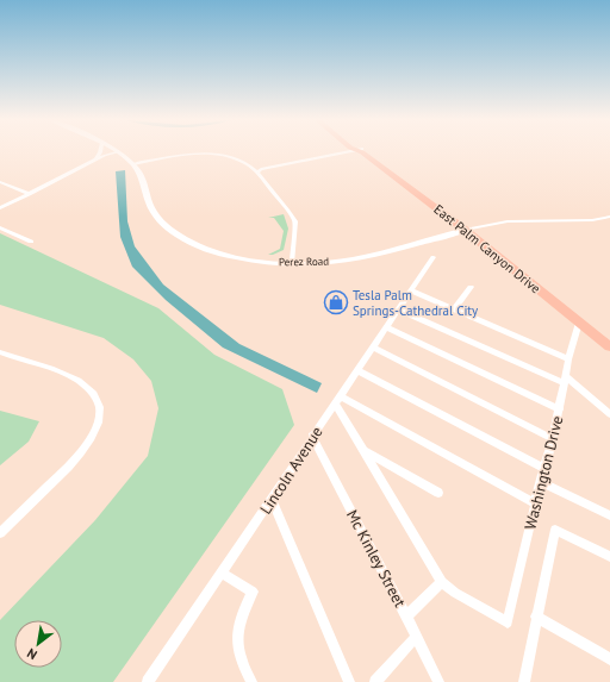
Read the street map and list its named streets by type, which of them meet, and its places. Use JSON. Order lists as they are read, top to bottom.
{
  "streets": {
    "main road": ["East Palm Canyon Drive", "Perez Road"],
    "street": ["Lincoln Avenue", "Washington Drive", "Mc Kinley Street"]
  },
  "crossings": [
    ["East Palm Canyon Drive", "Perez Road"],
    ["East Palm Canyon Drive", "Washington Drive"],
    ["Lincoln Avenue", "Mc Kinley Street"]
  ],
  "places": {
    "shop": ["Tesla Palm Springs-Cathedral City"]
  },
  "north": "bottom left"
}
